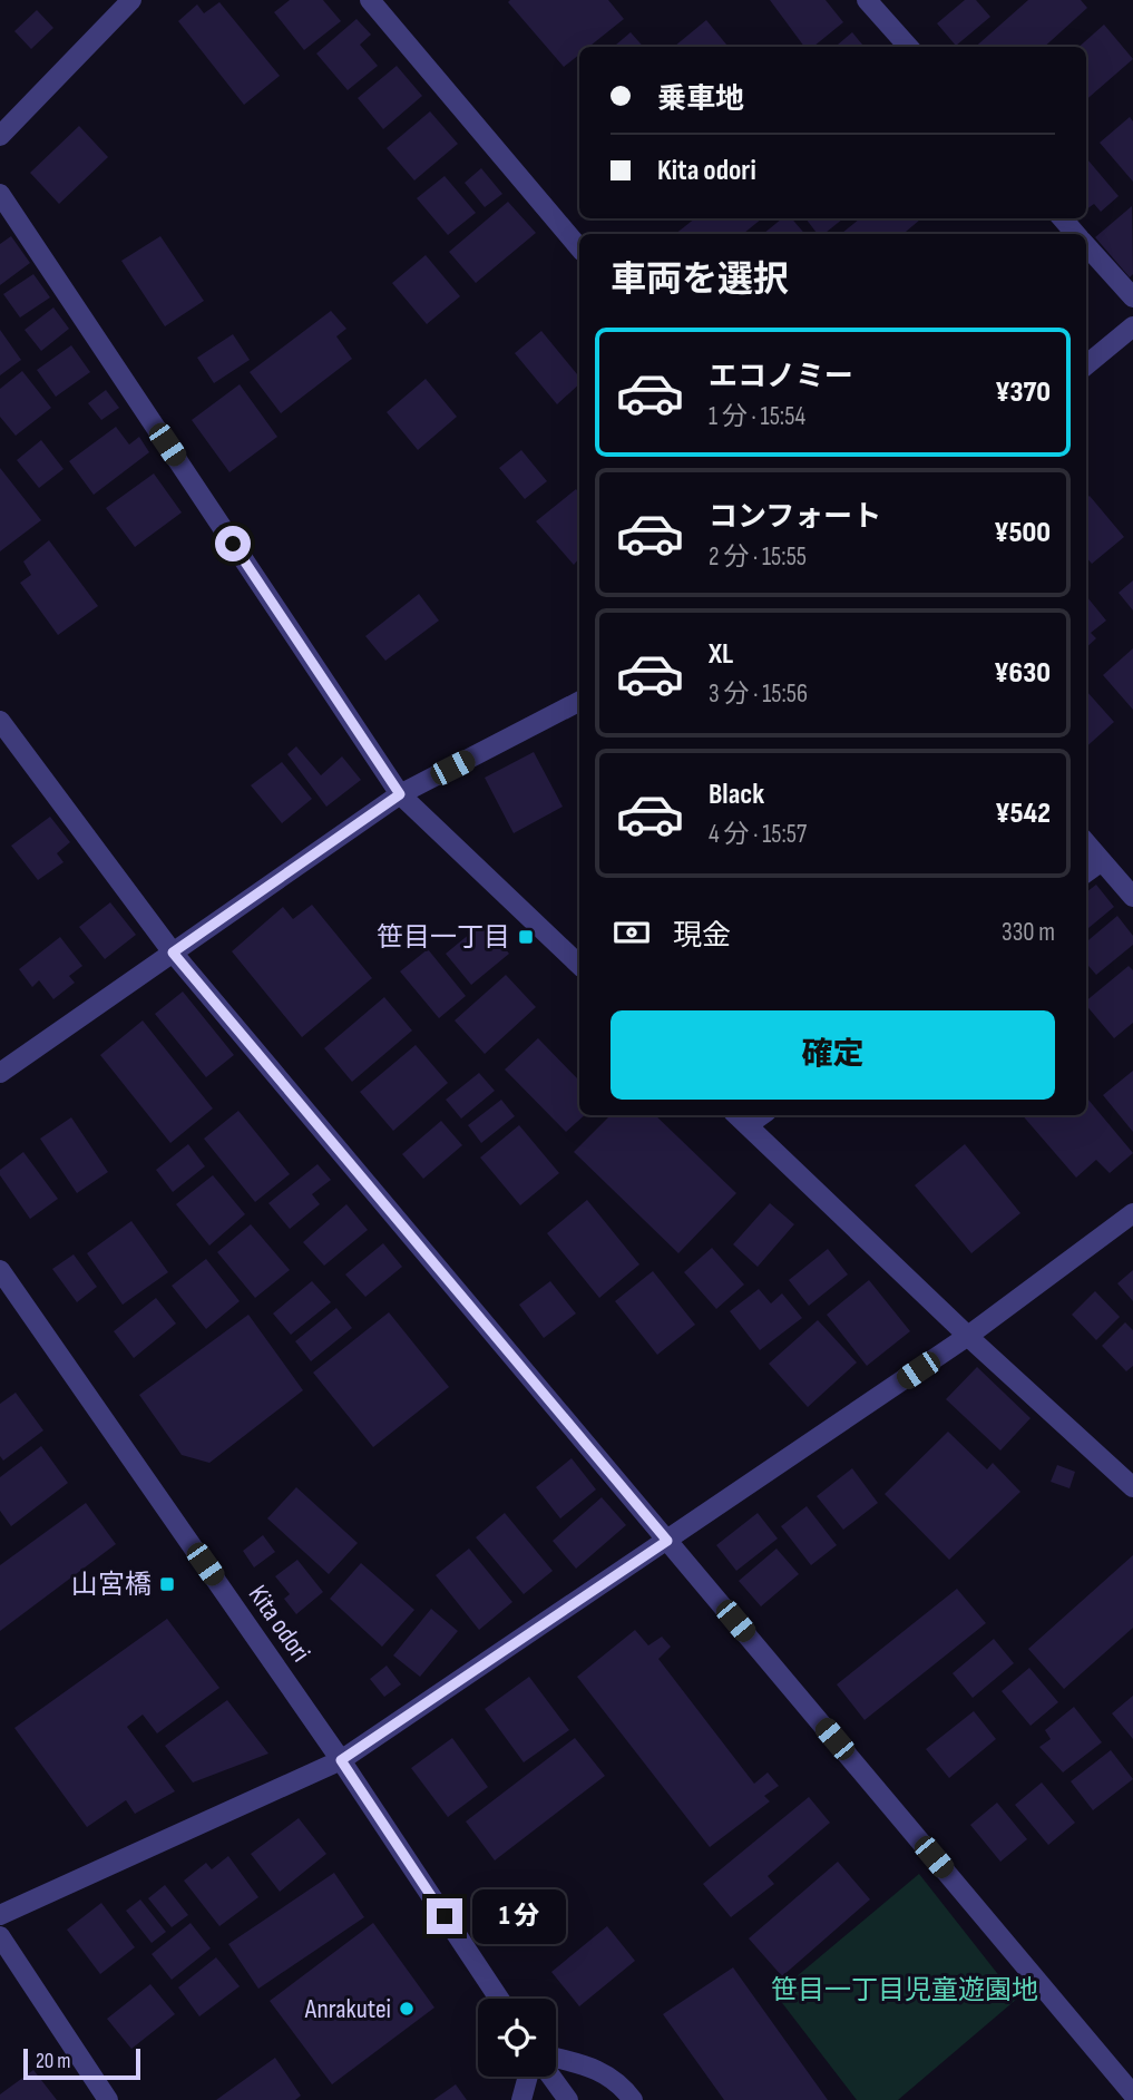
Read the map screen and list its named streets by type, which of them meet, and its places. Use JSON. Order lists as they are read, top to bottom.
{
  "streets": {
    "street": ["Kita odori"]
  },
  "parks": ["笹目一丁目児童遊園地"],
  "places": {
    "transit": ["笹目一丁目", "山宮橋"],
    "other": ["Anrakutei"]
  },
  "scale_bar": "20 m",
  "page": {
    "banner": ["乗車地", "Kita odori"],
    "heading": "車両を選択",
    "list": [
      {
        "name": "エコノミー",
        "note": "1 分 · 15:54",
        "value": "¥370"
      },
      {
        "name": "コンフォート",
        "note": "2 分 · 15:55",
        "value": "¥500"
      },
      {
        "name": "XL",
        "note": "3 分 · 15:56",
        "value": "¥630"
      },
      {
        "name": "Black",
        "note": "4 分 · 15:57",
        "value": "¥542"
      }
    ],
    "pay": ["現金", "330 m"],
    "buttons": "確定",
    "bubble": "1 分",
    "scale": "20 m"
  }
}
